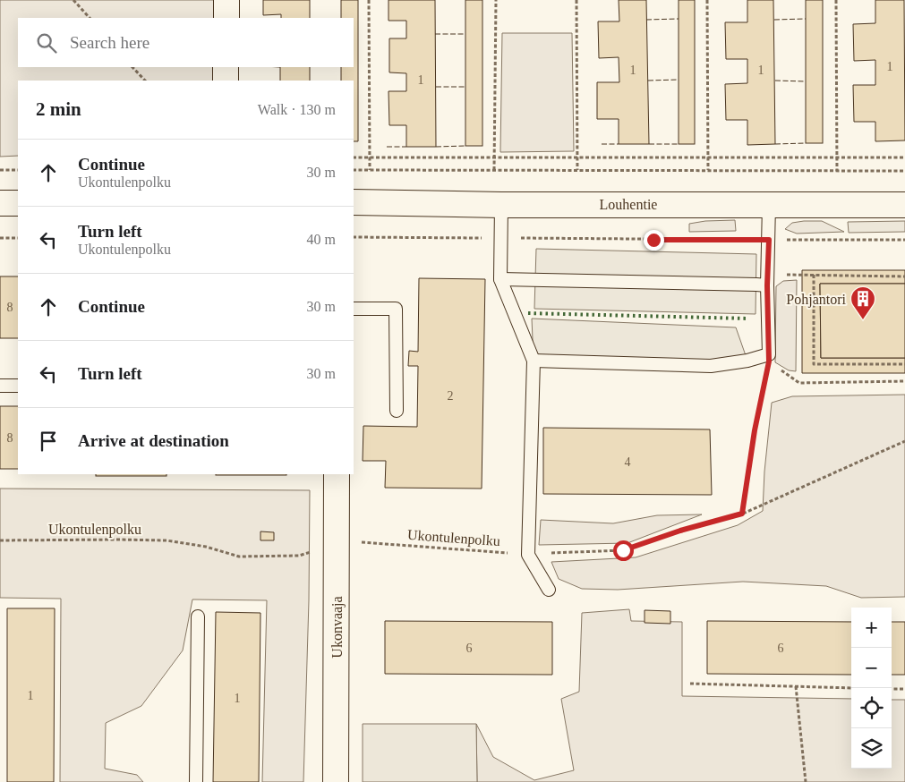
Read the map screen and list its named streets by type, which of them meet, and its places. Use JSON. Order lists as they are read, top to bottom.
{
  "streets": {
    "street": ["Louhentie", "Ukonvaaja"],
    "path": ["Ukontulenpolku"]
  },
  "crossings": [
    ["Ukontulenpolku", "Ukonvaaja"]
  ],
  "places": {
    "building": ["Pohjantori"]
  },
  "house_numbers": [
    "1",
    "1",
    "1",
    "1",
    "8",
    "2",
    "8",
    "4",
    "6",
    "6",
    "1",
    "1"
  ],
  "page": {
    "search": "Search here",
    "heading": ["2 min", "Walk · 130 m"],
    "list": [
      ["Continue", "Ukontulenpolku", "30 m"],
      ["Turn left", "Ukontulenpolku", "40 m"],
      ["Continue", "30 m"],
      ["Turn left", "30 m"],
      "Arrive at destination"
    ],
    "map_buttons": ["+", "−"]
  }
}
